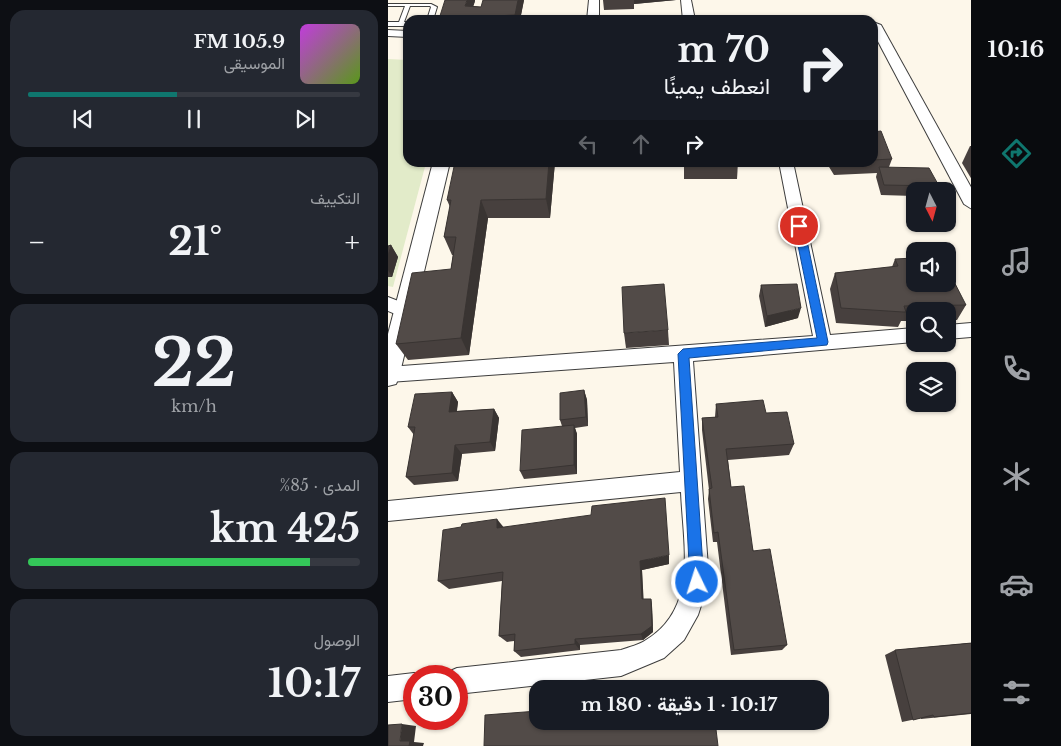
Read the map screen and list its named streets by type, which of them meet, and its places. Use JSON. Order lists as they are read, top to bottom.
{
  "north": "bottom",
  "page": {
    "tabs": "10:16",
    "turn": ["70 m", "انعطف يمينًا"],
    "song": ["105.9 FM", "الموسيقى"],
    "tile": [
      "التكييف",
      ["22", "km/h"],
      ["المدى · 85%", "425 km"],
      ["الوصول", "10:17"]
    ],
    "heat": ["−", "21°", "+"],
    "limit": "30",
    "trip": "10:17 · 1 دقيقة · 180 m"
  }
}
